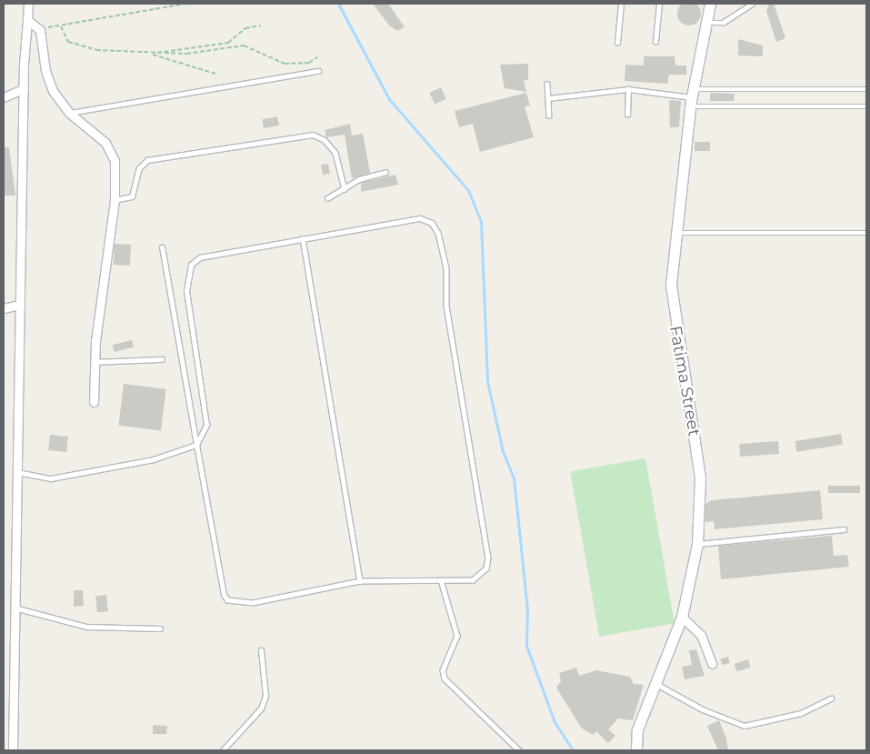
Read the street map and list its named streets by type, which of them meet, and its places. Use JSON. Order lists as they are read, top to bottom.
{
  "streets": {
    "street": ["Fatima Street"]
  }
}
